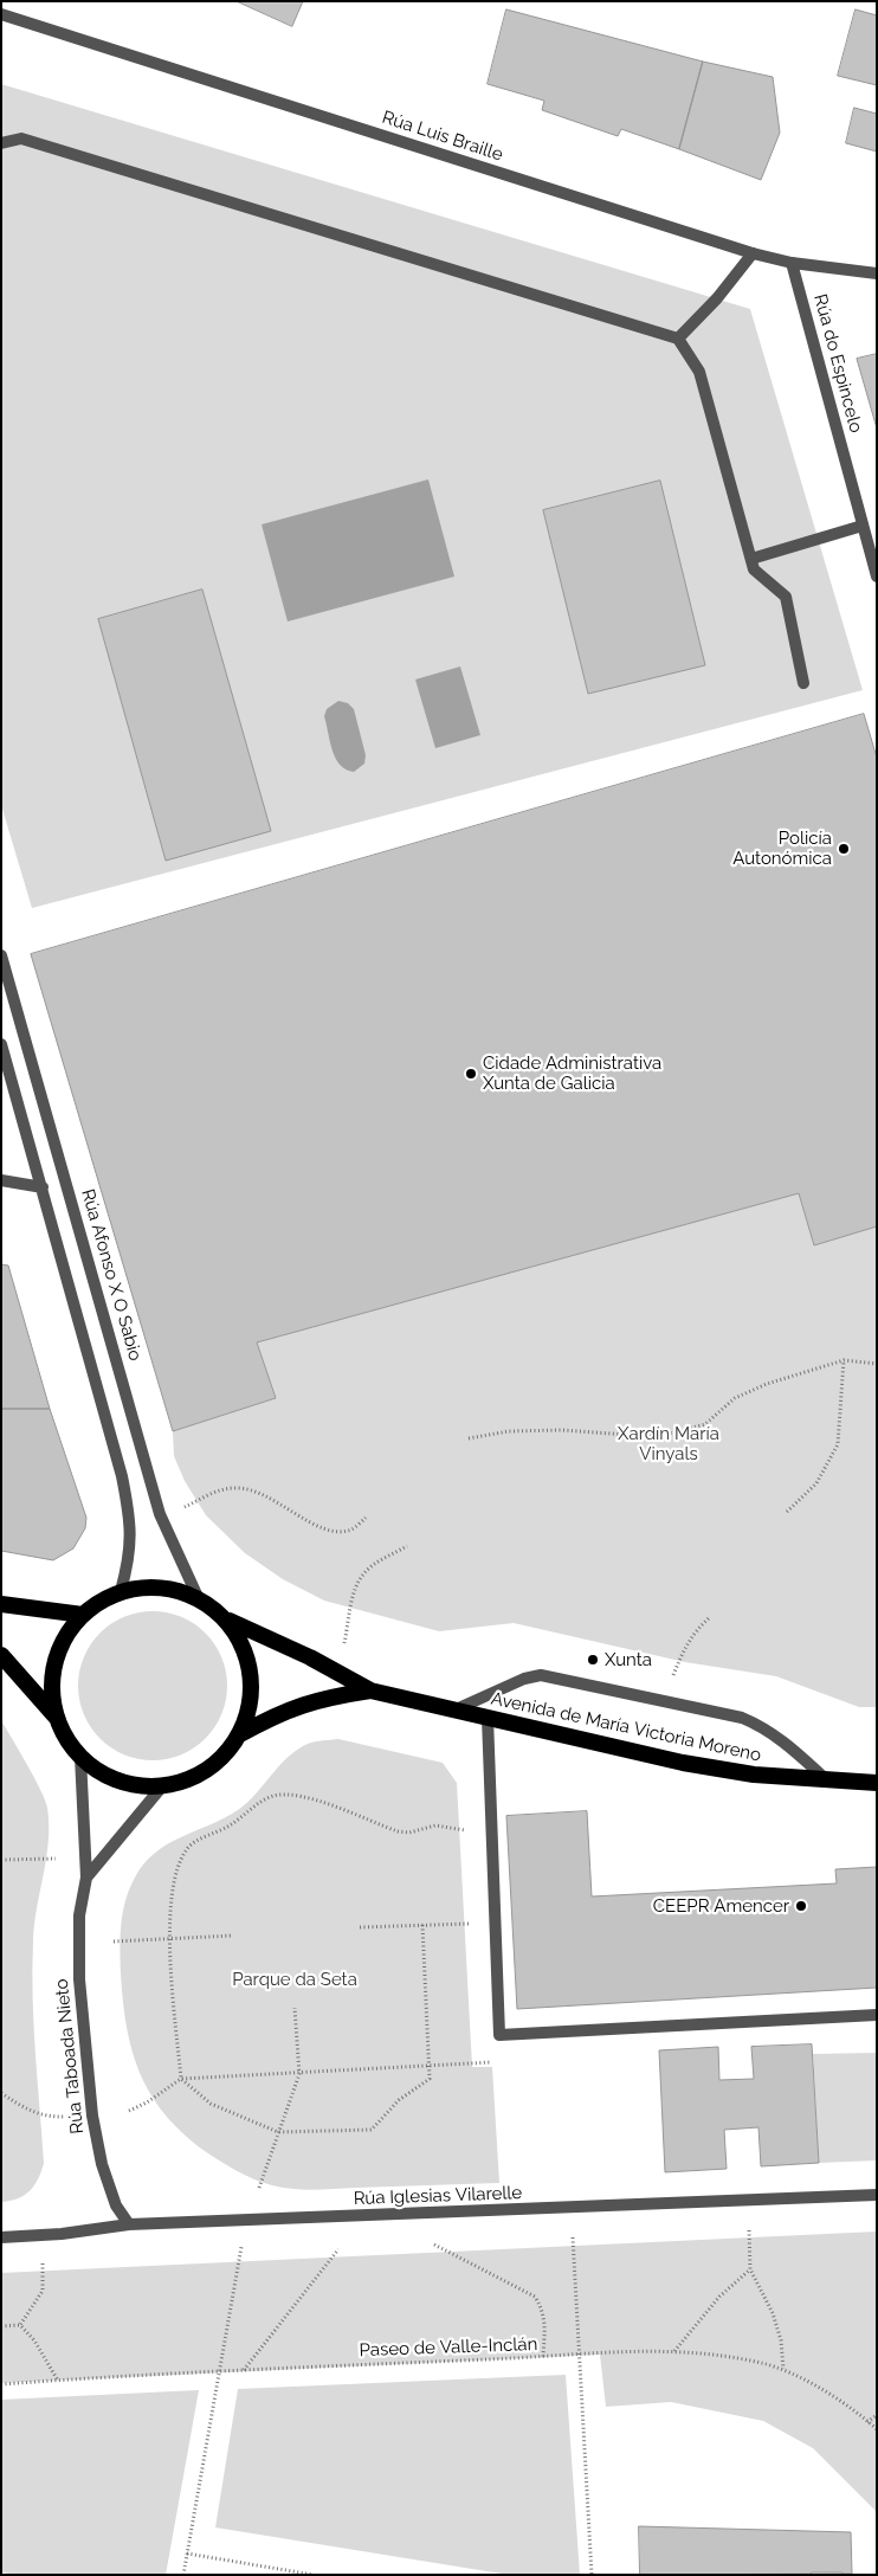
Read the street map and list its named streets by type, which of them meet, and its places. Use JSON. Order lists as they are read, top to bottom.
{
  "streets": {
    "highway": ["Avenida de María Victoria Moreno"],
    "street": [
      "Rúa Luis Braille",
      "Rúa do Espincelo",
      "Rúa Afonso X O Sabio",
      "Rúa Taboada Nieto",
      "Rúa Iglesias Vilarelle"
    ],
    "path": ["Paseo de Valle-Inclán"]
  },
  "crossings": [
    ["Rúa Luis Braille", "Rúa do Espincelo"],
    ["Rúa Afonso X O Sabio", "Avenida de María Victoria Moreno"],
    ["Rúa Afonso X O Sabio", "Rúa Taboada Nieto"],
    ["Avenida de María Victoria Moreno", "Rúa Taboada Nieto"],
    ["Rúa Taboada Nieto", "Rúa Iglesias Vilarelle"]
  ],
  "parks": ["Xardín María Vinyals", "Parque da Seta"],
  "places": [
    "Policía Autonómica",
    "Cidade Administrativa Xunta de Galicia",
    "Xunta",
    "CEEPR Amencer"
  ]
}
